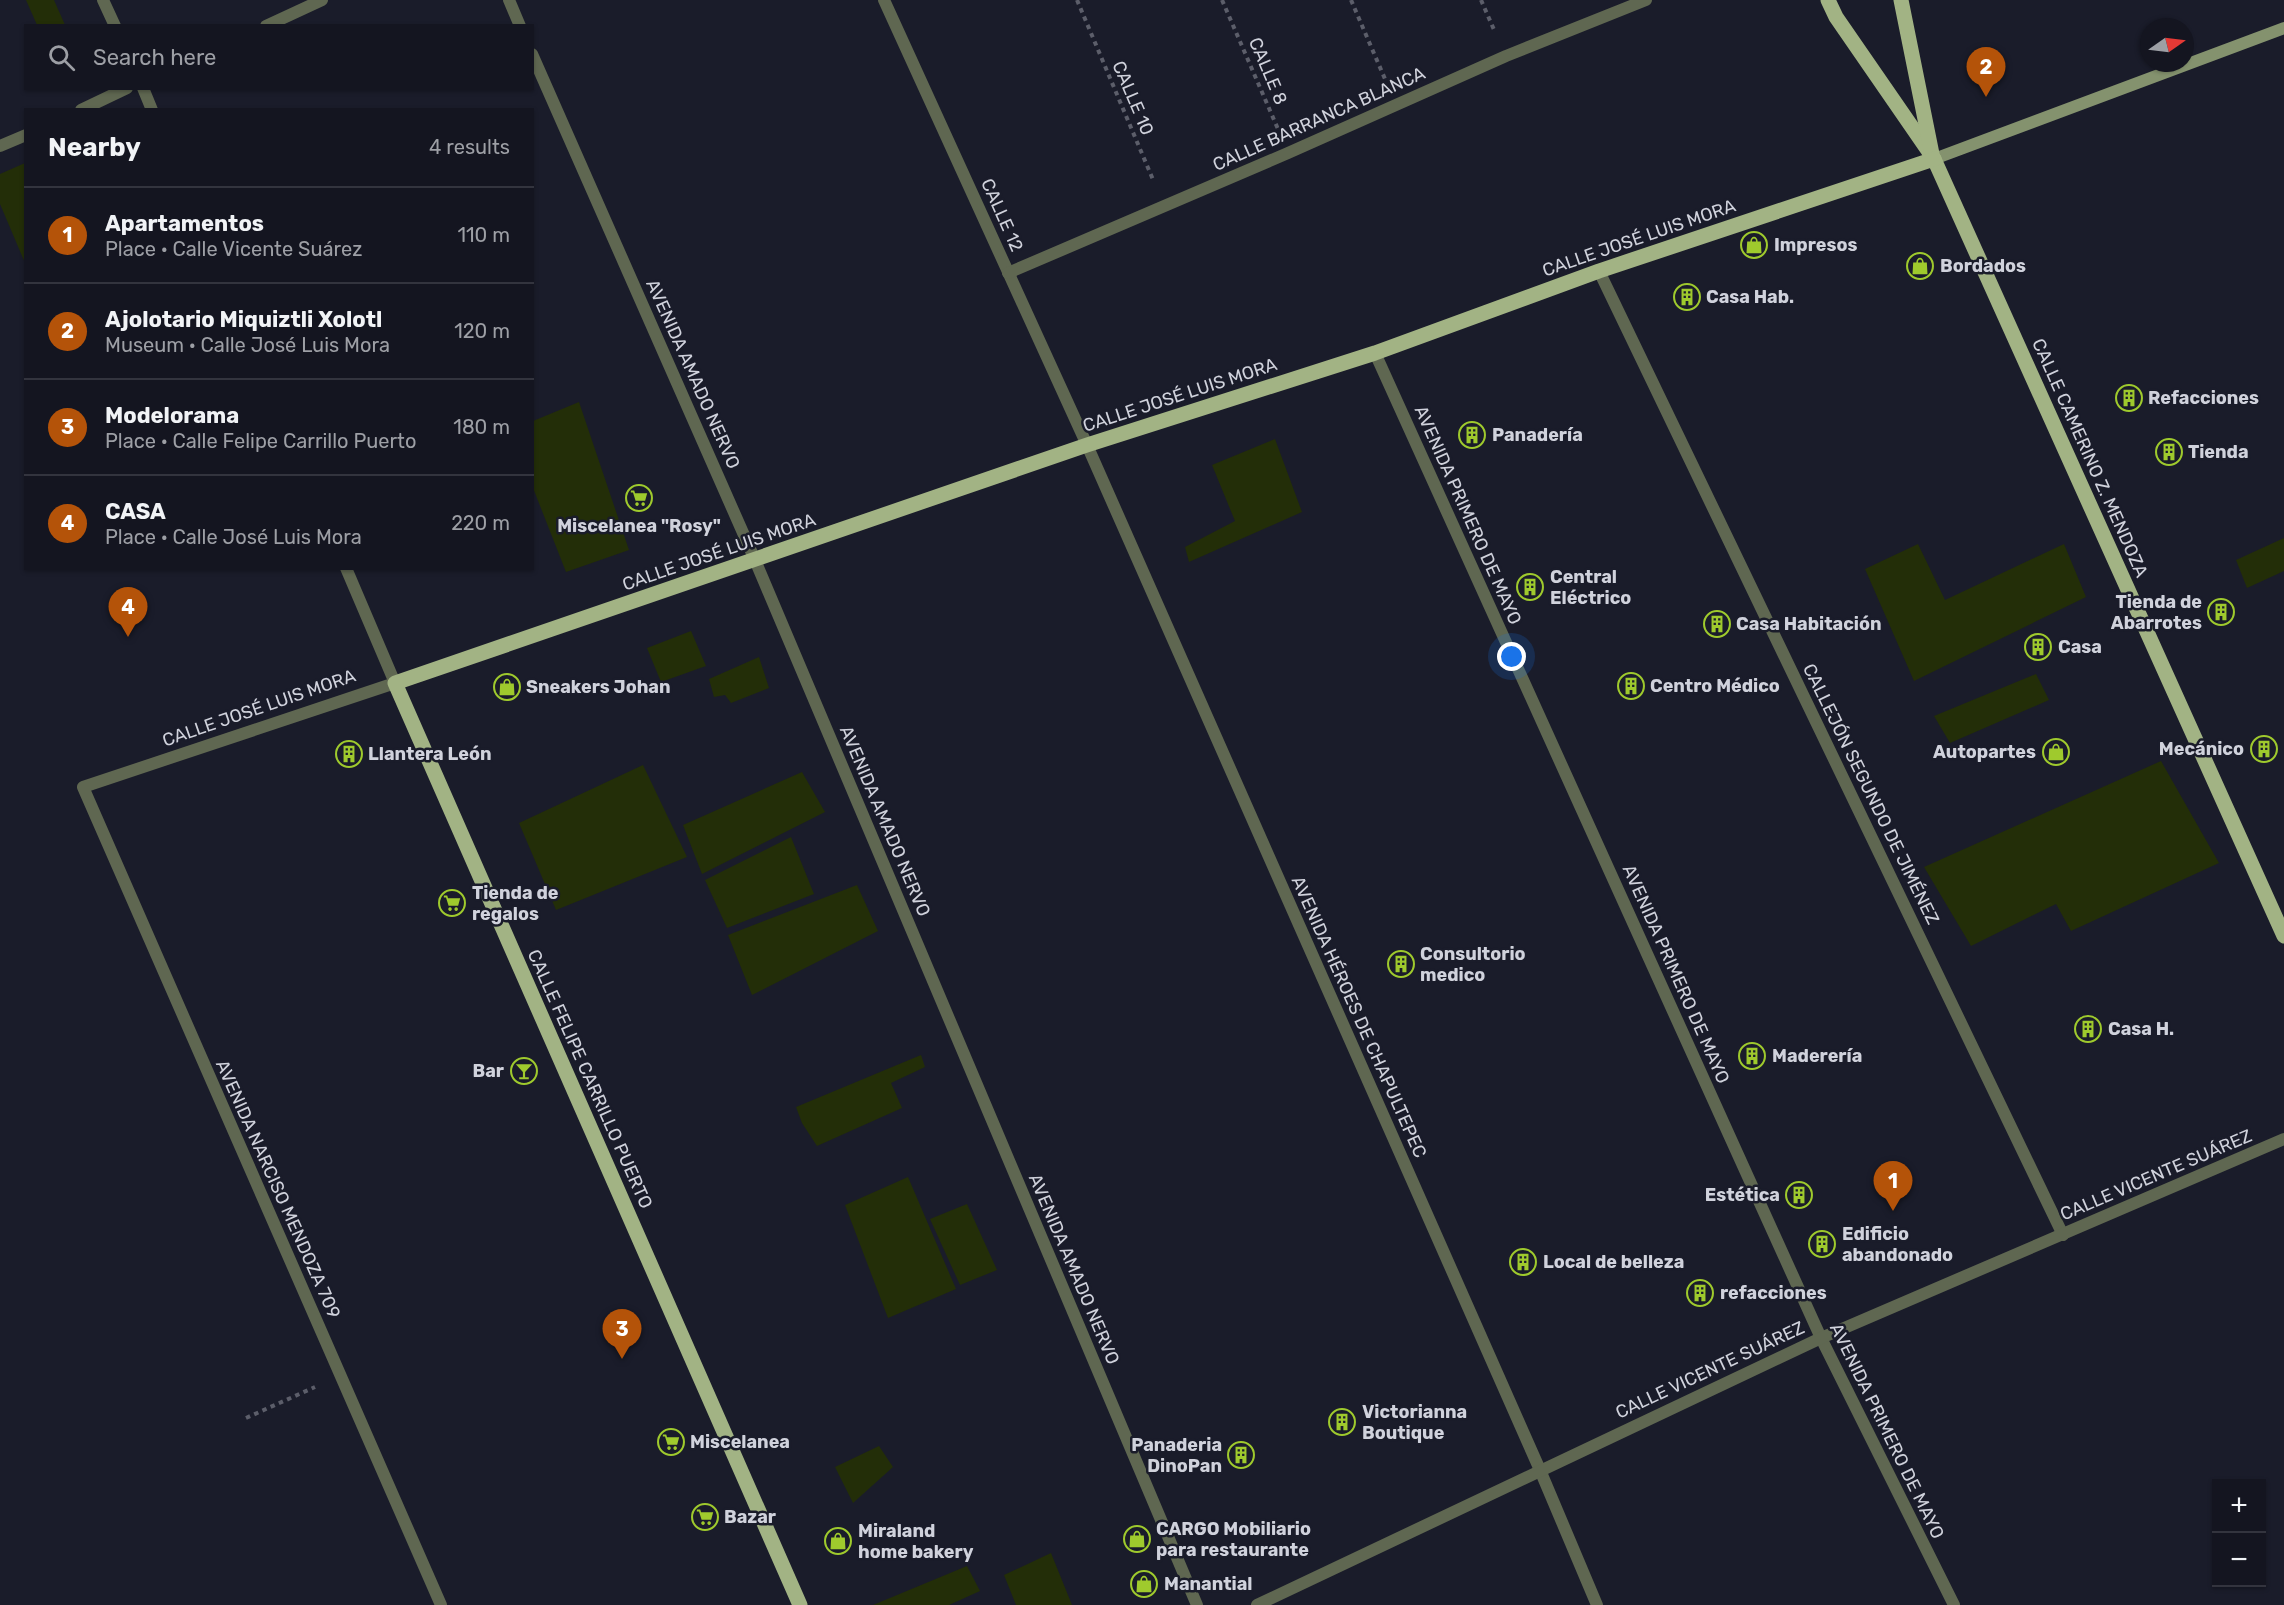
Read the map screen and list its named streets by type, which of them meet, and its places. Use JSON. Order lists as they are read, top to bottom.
{
  "streets": {
    "main road": ["CALLE JOSÉ LUIS MORA", "CALLE CAMERINO Z. MENDOZA", "CALLE FELIPE CARRILLO PUERTO"],
    "street": [
      "CALLE BARRANCA BLANCA",
      "CALLE 12",
      "AVENIDA AMADO NERVO",
      "AVENIDA PRIMERO DE MAYO",
      "CALLEJÓN SEGUNDO DE JIMÉNEZ",
      "AVENIDA HÉROES DE CHAPULTEPEC",
      "CALLE VICENTE SUÁREZ",
      "AVENIDA NARCISO MENDOZA 709"
    ],
    "path": ["CALLE 8", "CALLE 10"]
  },
  "crossings": [
    ["CALLE 8", "CALLE BARRANCA BLANCA"],
    ["CALLE 10", "CALLE BARRANCA BLANCA"],
    ["CALLE BARRANCA BLANCA", "CALLE 12"],
    ["CALLE 12", "CALLE JOSÉ LUIS MORA"],
    ["CALLE 12", "AVENIDA HÉROES DE CHAPULTEPEC"],
    ["CALLE JOSÉ LUIS MORA", "AVENIDA AMADO NERVO"],
    ["CALLE JOSÉ LUIS MORA", "CALLE CAMERINO Z. MENDOZA"],
    ["CALLE JOSÉ LUIS MORA", "AVENIDA PRIMERO DE MAYO"],
    ["CALLE JOSÉ LUIS MORA", "CALLEJÓN SEGUNDO DE JIMÉNEZ"],
    ["CALLE JOSÉ LUIS MORA", "AVENIDA HÉROES DE CHAPULTEPEC"],
    ["CALLE JOSÉ LUIS MORA", "CALLE FELIPE CARRILLO PUERTO"],
    ["CALLE JOSÉ LUIS MORA", "AVENIDA NARCISO MENDOZA 709"],
    ["AVENIDA PRIMERO DE MAYO", "CALLE VICENTE SUÁREZ"],
    ["CALLEJÓN SEGUNDO DE JIMÉNEZ", "CALLE VICENTE SUÁREZ"],
    ["AVENIDA HÉROES DE CHAPULTEPEC", "CALLE VICENTE SUÁREZ"]
  ],
  "places": {
    "shop": [
      "Impresos",
      "Bordados",
      "Sneakers Johan",
      "Autopartes",
      "CARGO Mobiliario para restaurante",
      "Miraland home bakery",
      "Manantial"
    ],
    "building": [
      "Casa Hab.",
      "Refacciones",
      "Panadería",
      "Tienda",
      "Central Eléctrico",
      "Tienda de Abarrotes",
      "Casa Habitación",
      "Casa",
      "Centro Médico",
      "Mecánico",
      "Llantera León",
      "Consultorio medico",
      "Casa H.",
      "Maderería",
      "Estética",
      "Edificio abandonado",
      "Local de belleza",
      "refacciones",
      "Victorianna Boutique",
      "Panaderia DinoPan"
    ],
    "supermarket": [
      "Miscelanea \"Rosy\"",
      "Tienda de regalos",
      "Miscelanea",
      "Bazar"
    ],
    "bar": ["Bar"]
  },
  "north": "right",
  "page": {
    "search": "Search here",
    "pins": [
      "2",
      "4",
      "1",
      "3"
    ],
    "heading": ["Nearby", "4 results"],
    "list": [
      {
        "mark": "1",
        "name": "Apartamentos",
        "note": "Place · Calle Vicente Suárez",
        "value": "110 m"
      },
      {
        "mark": "2",
        "name": "Ajolotario Miquiztli Xolotl",
        "note": "Museum · Calle José Luis Mora",
        "value": "120 m"
      },
      {
        "mark": "3",
        "name": "Modelorama",
        "note": "Place · Calle Felipe Carrillo Puerto",
        "value": "180 m"
      },
      {
        "mark": "4",
        "name": "CASA",
        "note": "Place · Calle José Luis Mora",
        "value": "220 m"
      }
    ],
    "map_buttons": ["+", "−"]
  }
}
